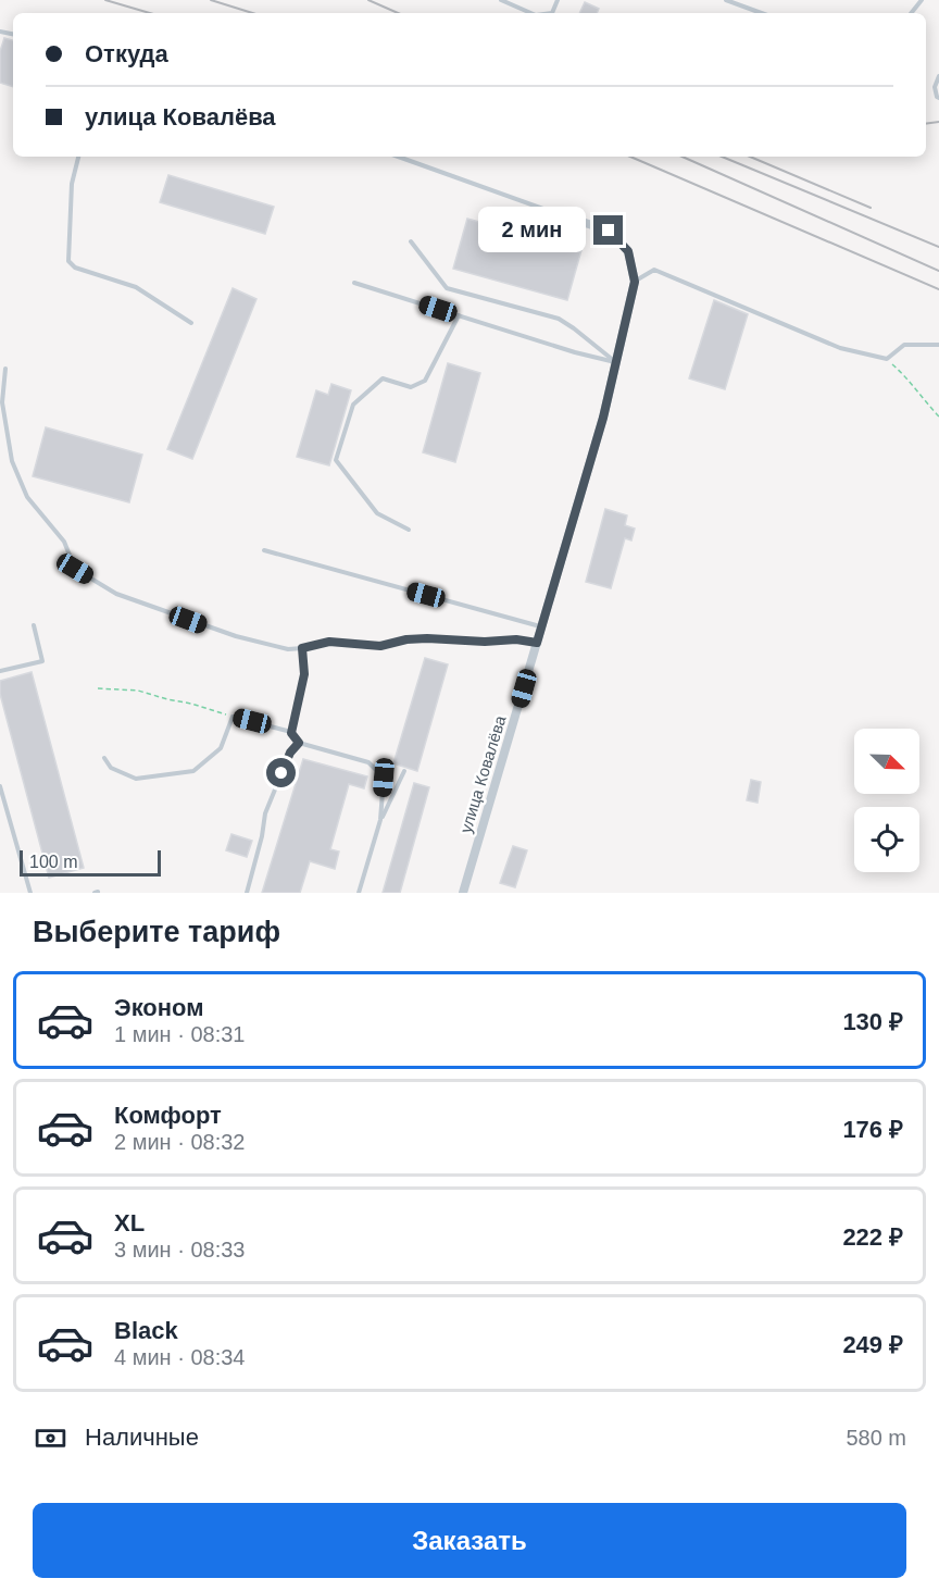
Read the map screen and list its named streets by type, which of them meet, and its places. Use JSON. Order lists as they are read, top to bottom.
{
  "streets": {
    "street": ["улица Ковалёва"]
  },
  "scale_bar": "100 m",
  "north": "bottom right",
  "page": {
    "banner": ["Откуда", "улица Ковалёва"],
    "bubble": "2 мин",
    "scale": "100 m",
    "heading": "Выберите тариф",
    "list": [
      {
        "name": "Эконом",
        "note": "1 мин · 08:31",
        "value": "130 ₽"
      },
      {
        "name": "Комфорт",
        "note": "2 мин · 08:32",
        "value": "176 ₽"
      },
      {
        "name": "XL",
        "note": "3 мин · 08:33",
        "value": "222 ₽"
      },
      {
        "name": "Black",
        "note": "4 мин · 08:34",
        "value": "249 ₽"
      }
    ],
    "pay": ["Наличные", "580 m"],
    "buttons": "Заказать"
  }
}
